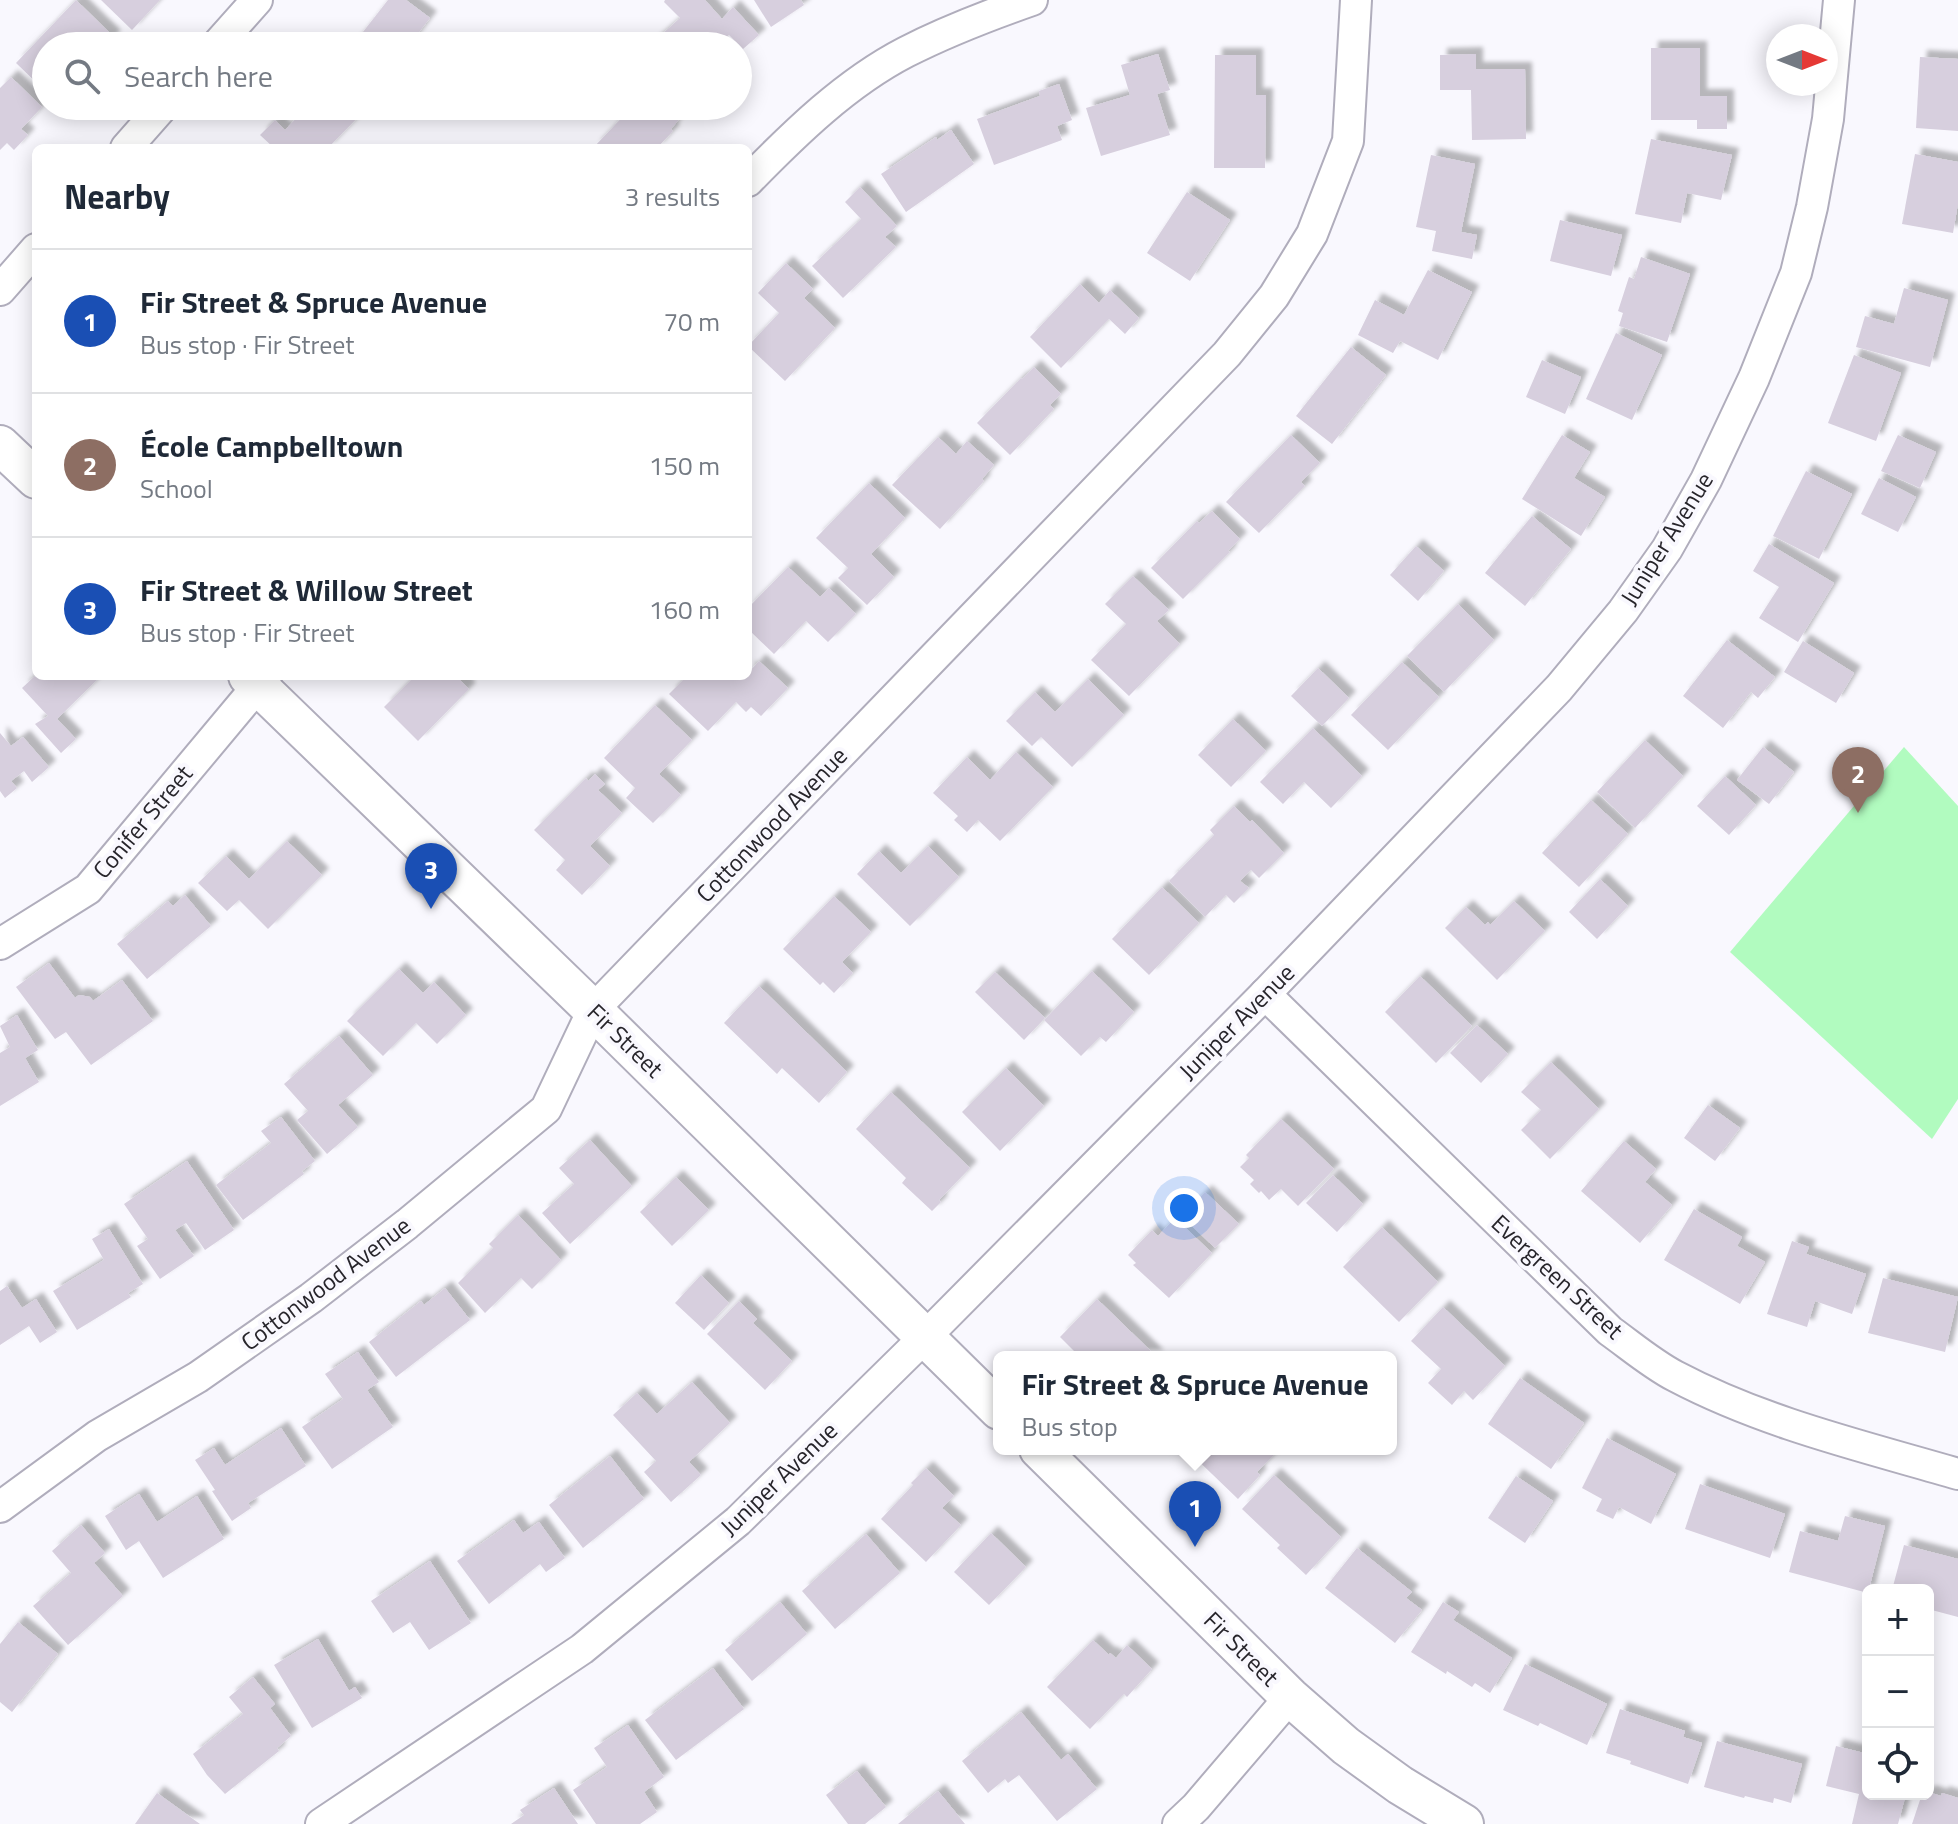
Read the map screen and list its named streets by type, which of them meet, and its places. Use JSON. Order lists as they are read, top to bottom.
{
  "streets": {
    "street": [
      "Juniper Avenue",
      "Conifer Street",
      "Cottonwood Avenue",
      "Fir Street",
      "Evergreen Street"
    ]
  },
  "crossings": [
    ["Juniper Avenue", "Fir Street"],
    ["Juniper Avenue", "Evergreen Street"],
    ["Cottonwood Avenue", "Fir Street"]
  ],
  "north": "right",
  "page": {
    "search": "Search here",
    "heading": ["Nearby", "3 results"],
    "list": [
      {
        "mark": "1",
        "name": "Fir Street & Spruce Avenue",
        "note": "Bus stop · Fir Street",
        "value": "70 m"
      },
      {
        "mark": "2",
        "name": "École Campbelltown",
        "note": "School",
        "value": "150 m"
      },
      {
        "mark": "3",
        "name": "Fir Street & Willow Street",
        "note": "Bus stop · Fir Street",
        "value": "160 m"
      }
    ],
    "pins": ["2", "3", "1"],
    "popup": ["Fir Street & Spruce Avenue", "Bus stop"],
    "map_buttons": ["+", "−"]
  }
}
